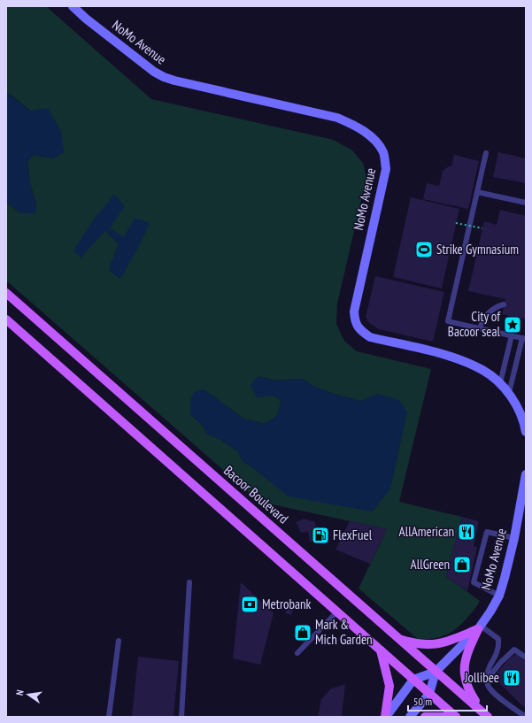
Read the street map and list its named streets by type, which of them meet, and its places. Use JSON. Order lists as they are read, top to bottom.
{
  "streets": {
    "main road": ["Bacoor Boulevard"],
    "street": ["NoMo Avenue"]
  },
  "crossings": [
    ["NoMo Avenue", "Bacoor Boulevard"]
  ],
  "places": {
    "sports": ["Strike Gymnasium"],
    "place": ["City of Bacoor seal"],
    "restaurant": ["AllAmerican", "Jollibee"],
    "fuel station": ["FlexFuel"],
    "shop": ["AllGreen", "Mark & Mich Garden"],
    "bank": ["Metrobank"]
  },
  "scale_bar": "50 m",
  "north": "left"
}
